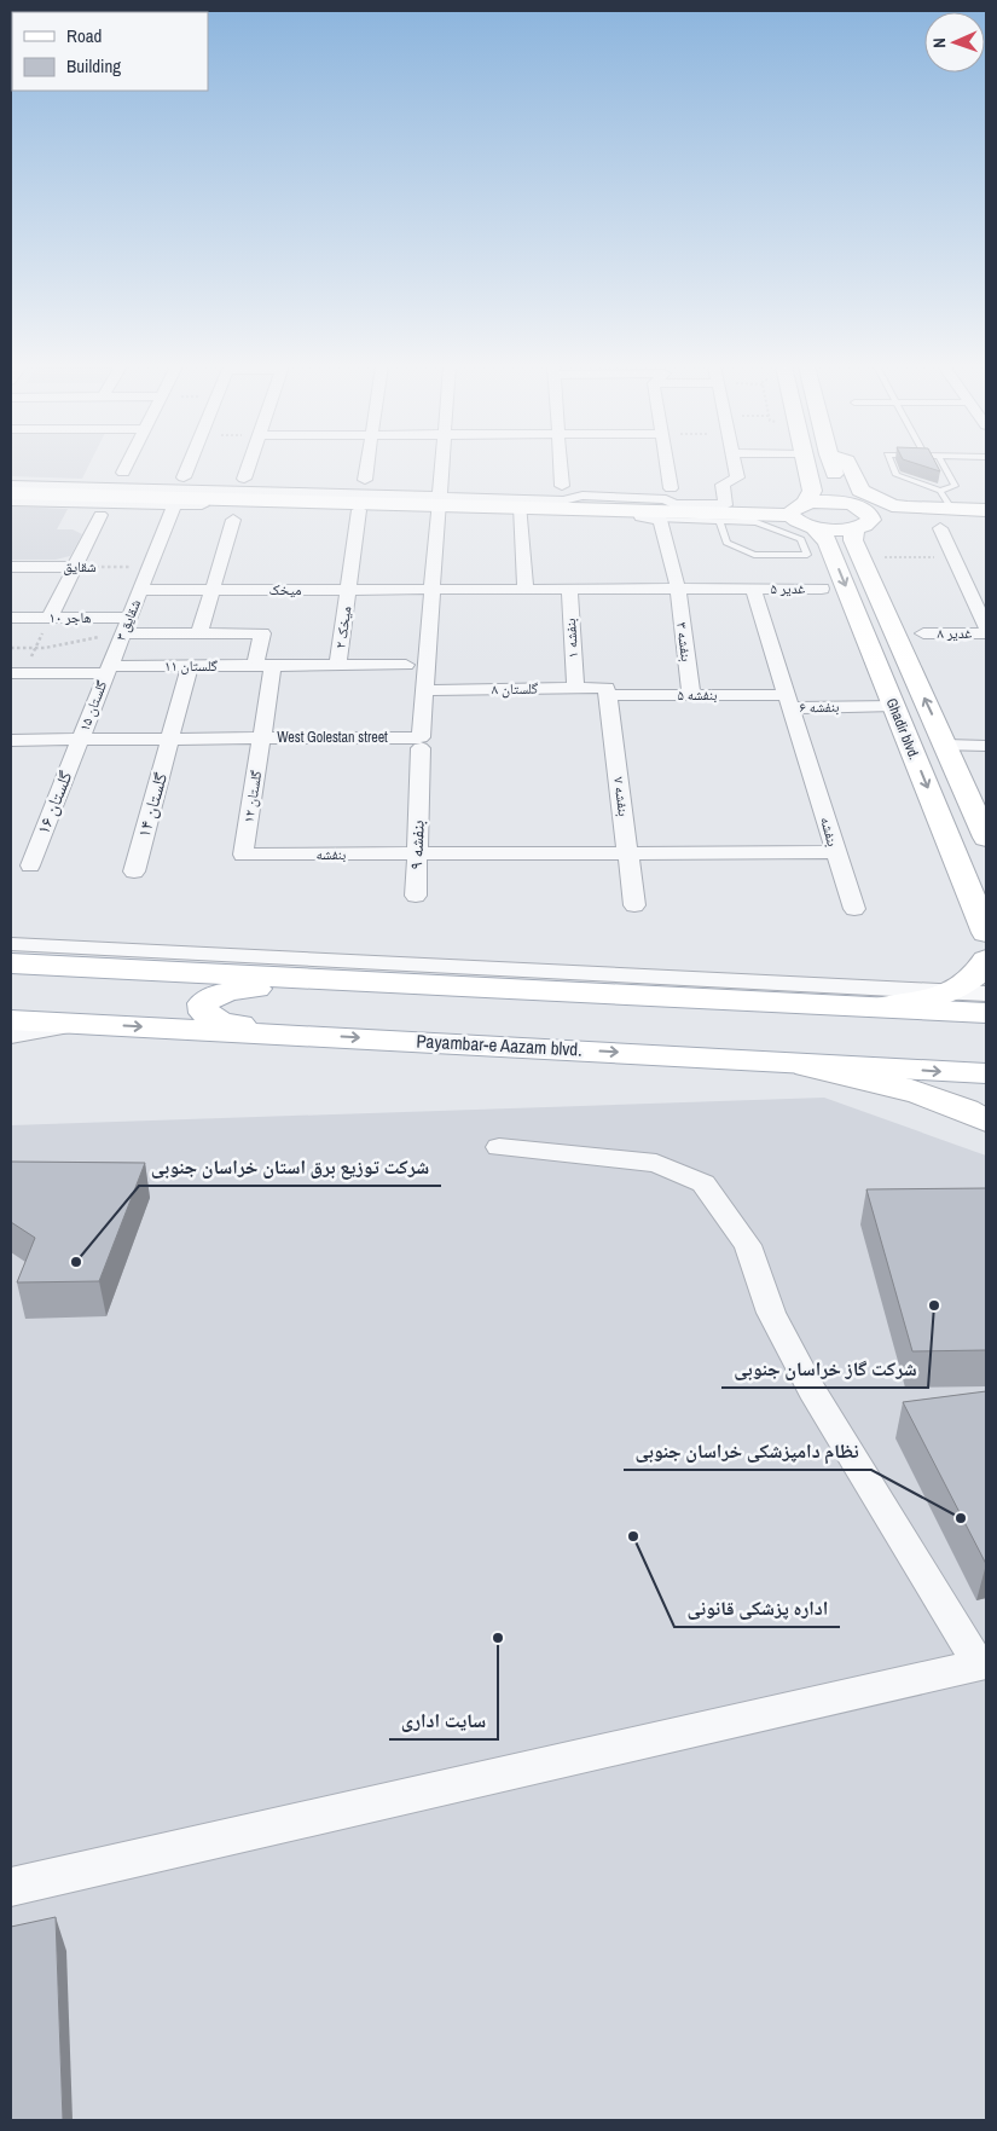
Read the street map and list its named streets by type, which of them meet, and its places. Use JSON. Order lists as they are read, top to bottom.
{
  "streets": {
    "main road": ["Ghadir blvd.", "Payambar-e Aazam blvd."],
    "street": [
      "شقایق",
      "غدیر ۵",
      "میخک",
      "هاجر ۱۰",
      "شقایق ۳",
      "میخک ۲",
      "غدیر ۸",
      "بنفشه ۱",
      "بنفشه ۳",
      "گلستان ۱۱",
      "گلستان ۸",
      "بنفشه ۵",
      "گلستان ۱۵",
      "بنفشه ۶",
      "West Golestan street",
      "گلستان ۱۲",
      "بنفشه ۷",
      "گلستان ۱۶",
      "گلستان ۱۴",
      "بنفشه",
      "بنفشه ۹"
    ]
  },
  "crossings": [
    ["شقایق", "شقایق ۳"],
    ["غدیر ۵", "بنفشه"],
    ["میخک", "شقایق ۳"],
    ["میخک", "میخک ۲"],
    ["میخک", "West Golestan street"],
    ["هاجر ۱۰", "شقایق ۳"],
    ["شقایق ۳", "گلستان ۱۱"],
    ["شقایق ۳", "گلستان ۱۵"],
    ["میخک ۲", "گلستان ۱۱"],
    ["بنفشه ۱", "گلستان ۸"],
    ["بنفشه ۳", "بنفشه ۵"],
    ["گلستان ۱۱", "گلستان ۱۵"],
    ["گلستان ۱۱", "گلستان ۱۴"],
    ["گلستان ۸", "بنفشه ۵"],
    ["گلستان ۸", "West Golestan street"],
    ["گلستان ۸", "بنفشه ۷"],
    ["بنفشه ۵", "بنفشه ۶"],
    ["بنفشه ۵", "بنفشه ۷"],
    ["بنفشه ۵", "بنفشه"],
    ["گلستان ۱۵", "West Golestan street"],
    ["گلستان ۱۵", "گلستان ۱۶"],
    ["بنفشه ۶", "Ghadir blvd."],
    ["بنفشه ۶", "بنفشه"],
    ["West Golestan street", "گلستان ۱۲"],
    ["West Golestan street", "گلستان ۱۶"],
    ["West Golestan street", "گلستان ۱۴"],
    ["گلستان ۱۲", "بنفشه"],
    ["بنفشه ۷", "بنفشه"],
    ["بنفشه", "بنفشه ۹"]
  ],
  "places": [
    "شرکت توزیع برق استان خراسان جنوبی",
    "شرکت گاز خراسان جنوبی",
    "نظام دامپزشکی خراسان جنوبی",
    "اداره پزشکی قانونی",
    "سایت اداری"
  ],
  "legend": ["Road", "Building"],
  "north": "left"
}
